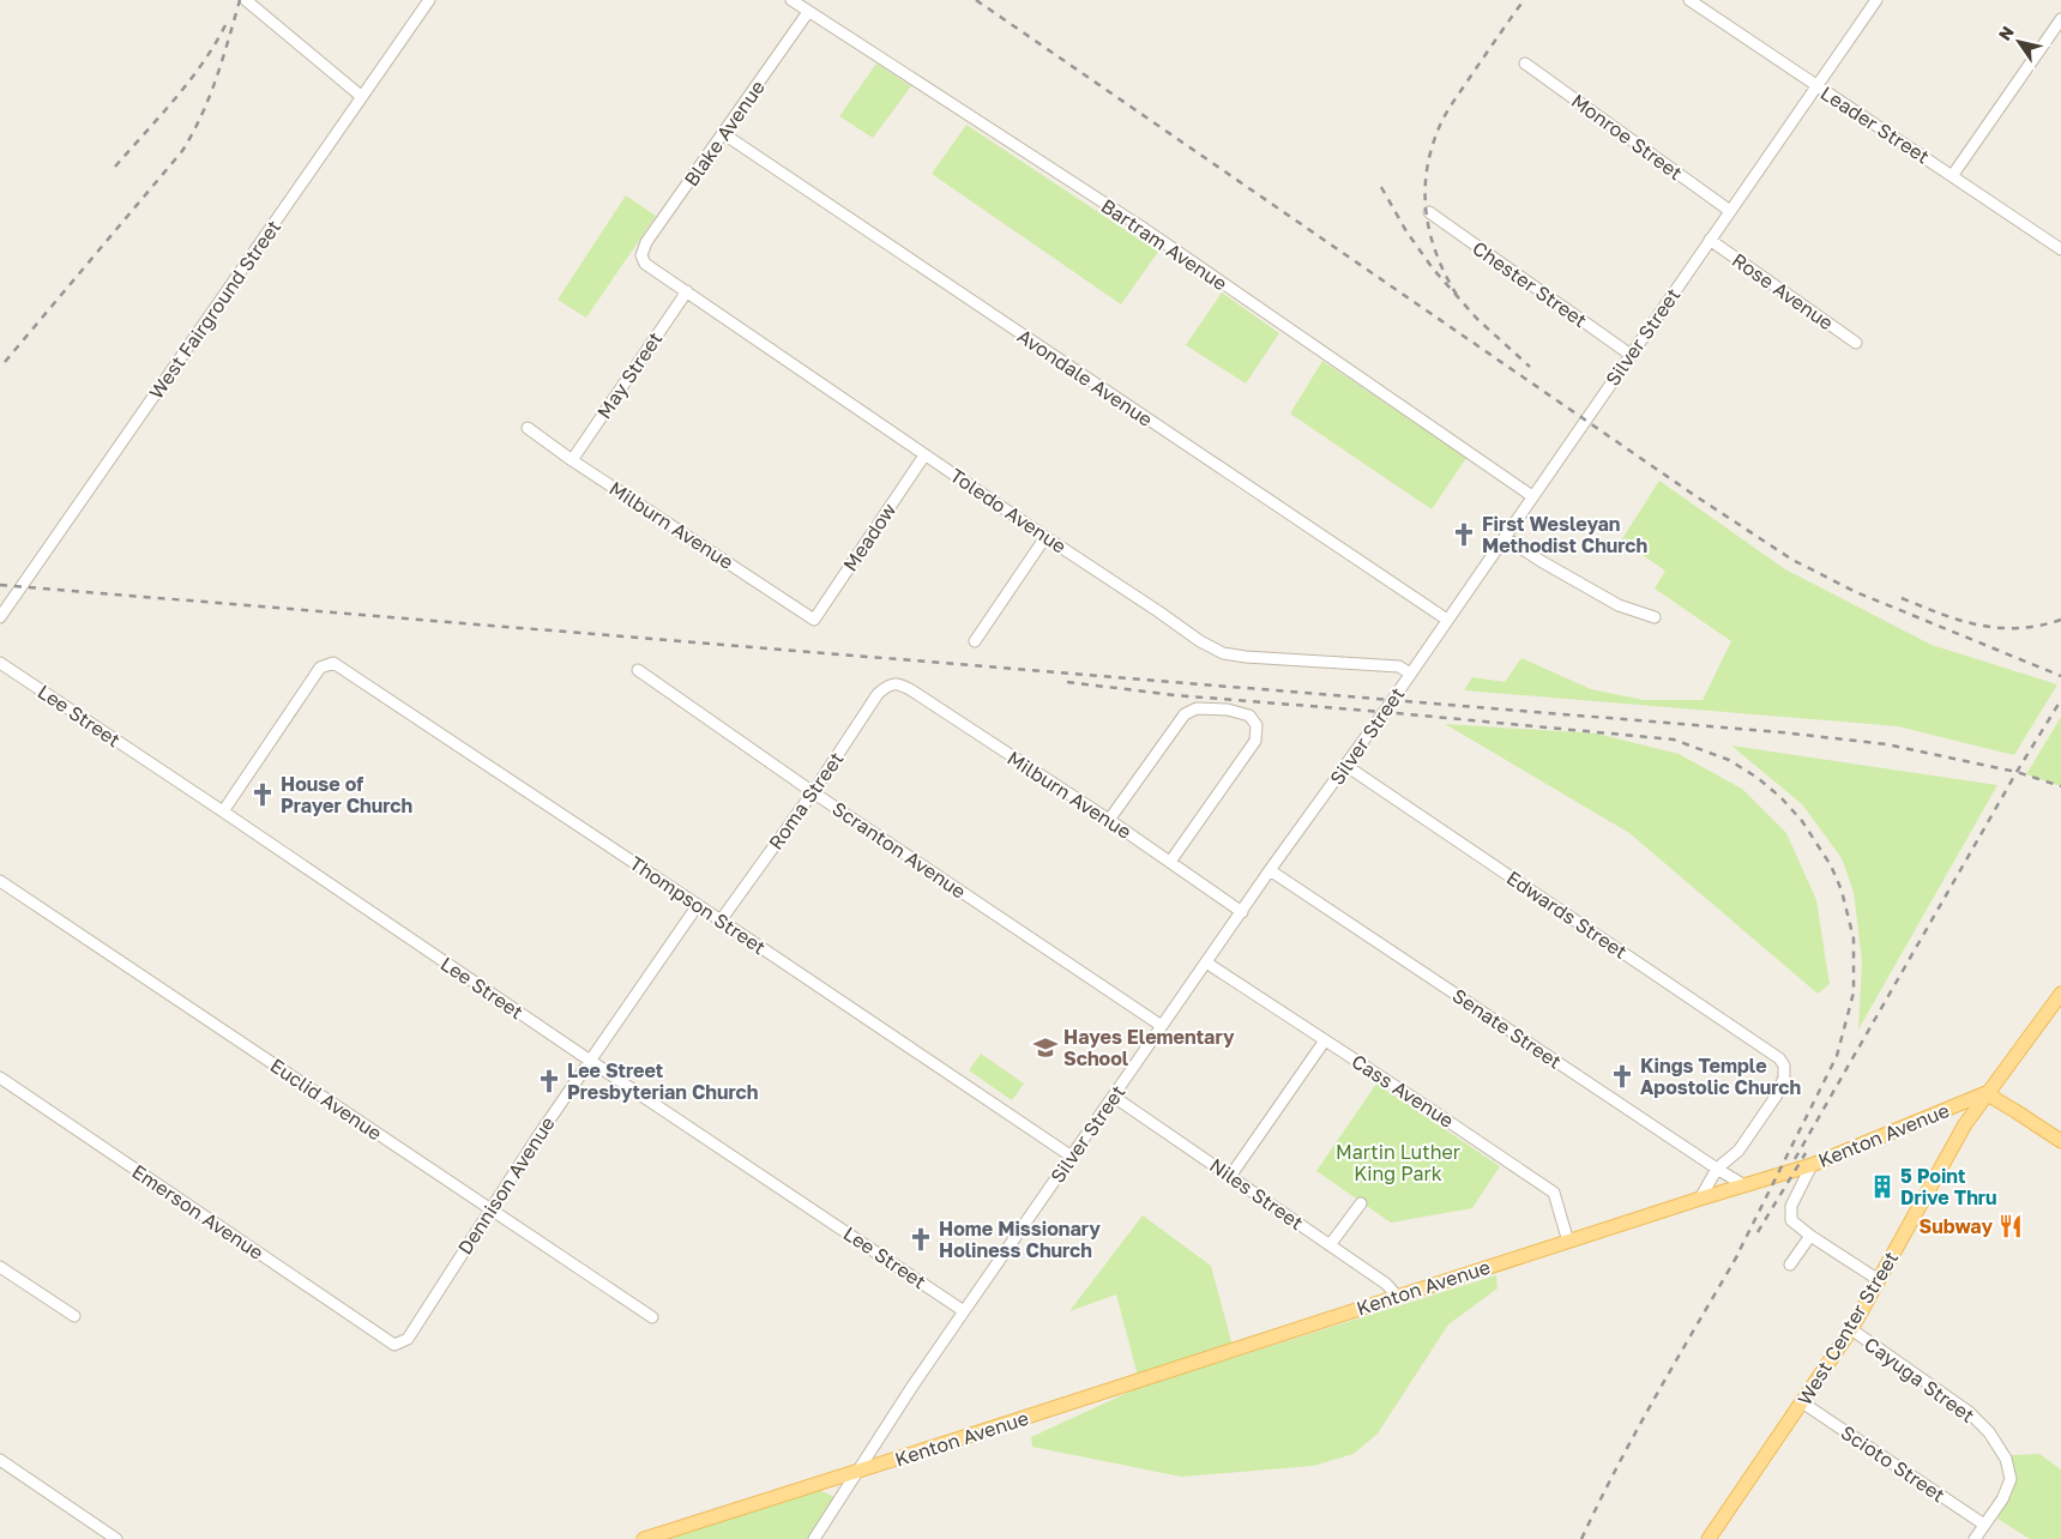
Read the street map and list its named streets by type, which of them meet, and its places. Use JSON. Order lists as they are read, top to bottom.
{
  "streets": {
    "main road": ["Kenton Avenue", "West Center Street"],
    "street": [
      "Leader Street",
      "Blake Avenue",
      "Monroe Street",
      "Bartram Avenue",
      "Chester Street",
      "Rose Avenue",
      "West Fairground Street",
      "Silver Street",
      "May Street",
      "Avondale Avenue",
      "Toledo Avenue",
      "Milburn Avenue",
      "Meadow",
      "Lee Street",
      "Roma Street",
      "Scranton Avenue",
      "Thompson Street",
      "Edwards Street",
      "Senate Street",
      "Cass Avenue",
      "Euclid Avenue",
      "Dennison Avenue",
      "Niles Street",
      "Emerson Avenue",
      "Cayuga Street",
      "Scioto Street"
    ]
  },
  "crossings": [
    ["Leader Street", "Silver Street"],
    ["Blake Avenue", "Bartram Avenue"],
    ["Blake Avenue", "Avondale Avenue"],
    ["Blake Avenue", "Toledo Avenue"],
    ["Monroe Street", "Silver Street"],
    ["Bartram Avenue", "Silver Street"],
    ["Chester Street", "Silver Street"],
    ["Rose Avenue", "Silver Street"],
    ["Silver Street", "Avondale Avenue"],
    ["Silver Street", "Toledo Avenue"],
    ["Silver Street", "Milburn Avenue"],
    ["Silver Street", "Lee Street"],
    ["Silver Street", "Scranton Avenue"],
    ["Silver Street", "Thompson Street"],
    ["Silver Street", "Edwards Street"],
    ["Silver Street", "Senate Street"],
    ["Silver Street", "Cass Avenue"],
    ["Silver Street", "Kenton Avenue"],
    ["Silver Street", "Niles Street"],
    ["May Street", "Toledo Avenue"],
    ["May Street", "Milburn Avenue"],
    ["Toledo Avenue", "Meadow"],
    ["Milburn Avenue", "Meadow"],
    ["Milburn Avenue", "Roma Street"],
    ["Lee Street", "Thompson Street"],
    ["Lee Street", "Dennison Avenue"],
    ["Roma Street", "Scranton Avenue"],
    ["Roma Street", "Thompson Street"],
    ["Thompson Street", "Dennison Avenue"],
    ["Edwards Street", "Senate Street"],
    ["Senate Street", "Kenton Avenue"],
    ["Cass Avenue", "Kenton Avenue"],
    ["Euclid Avenue", "Dennison Avenue"],
    ["Kenton Avenue", "Niles Street"],
    ["Kenton Avenue", "West Center Street"],
    ["Dennison Avenue", "Emerson Avenue"],
    ["West Center Street", "Cayuga Street"],
    ["West Center Street", "Scioto Street"],
    ["Cayuga Street", "Scioto Street"]
  ],
  "parks": ["Martin Luther King Park"],
  "places": {
    "church": [
      "First Wesleyan Methodist Church",
      "House of Prayer Church",
      "Kings Temple Apostolic Church",
      "Lee Street Presbyterian Church",
      "Home Missionary Holiness Church"
    ],
    "school or university": ["Hayes Elementary School"],
    "building": ["5 Point Drive Thru"],
    "restaurant": ["Subway"]
  },
  "north": "top left"
}
